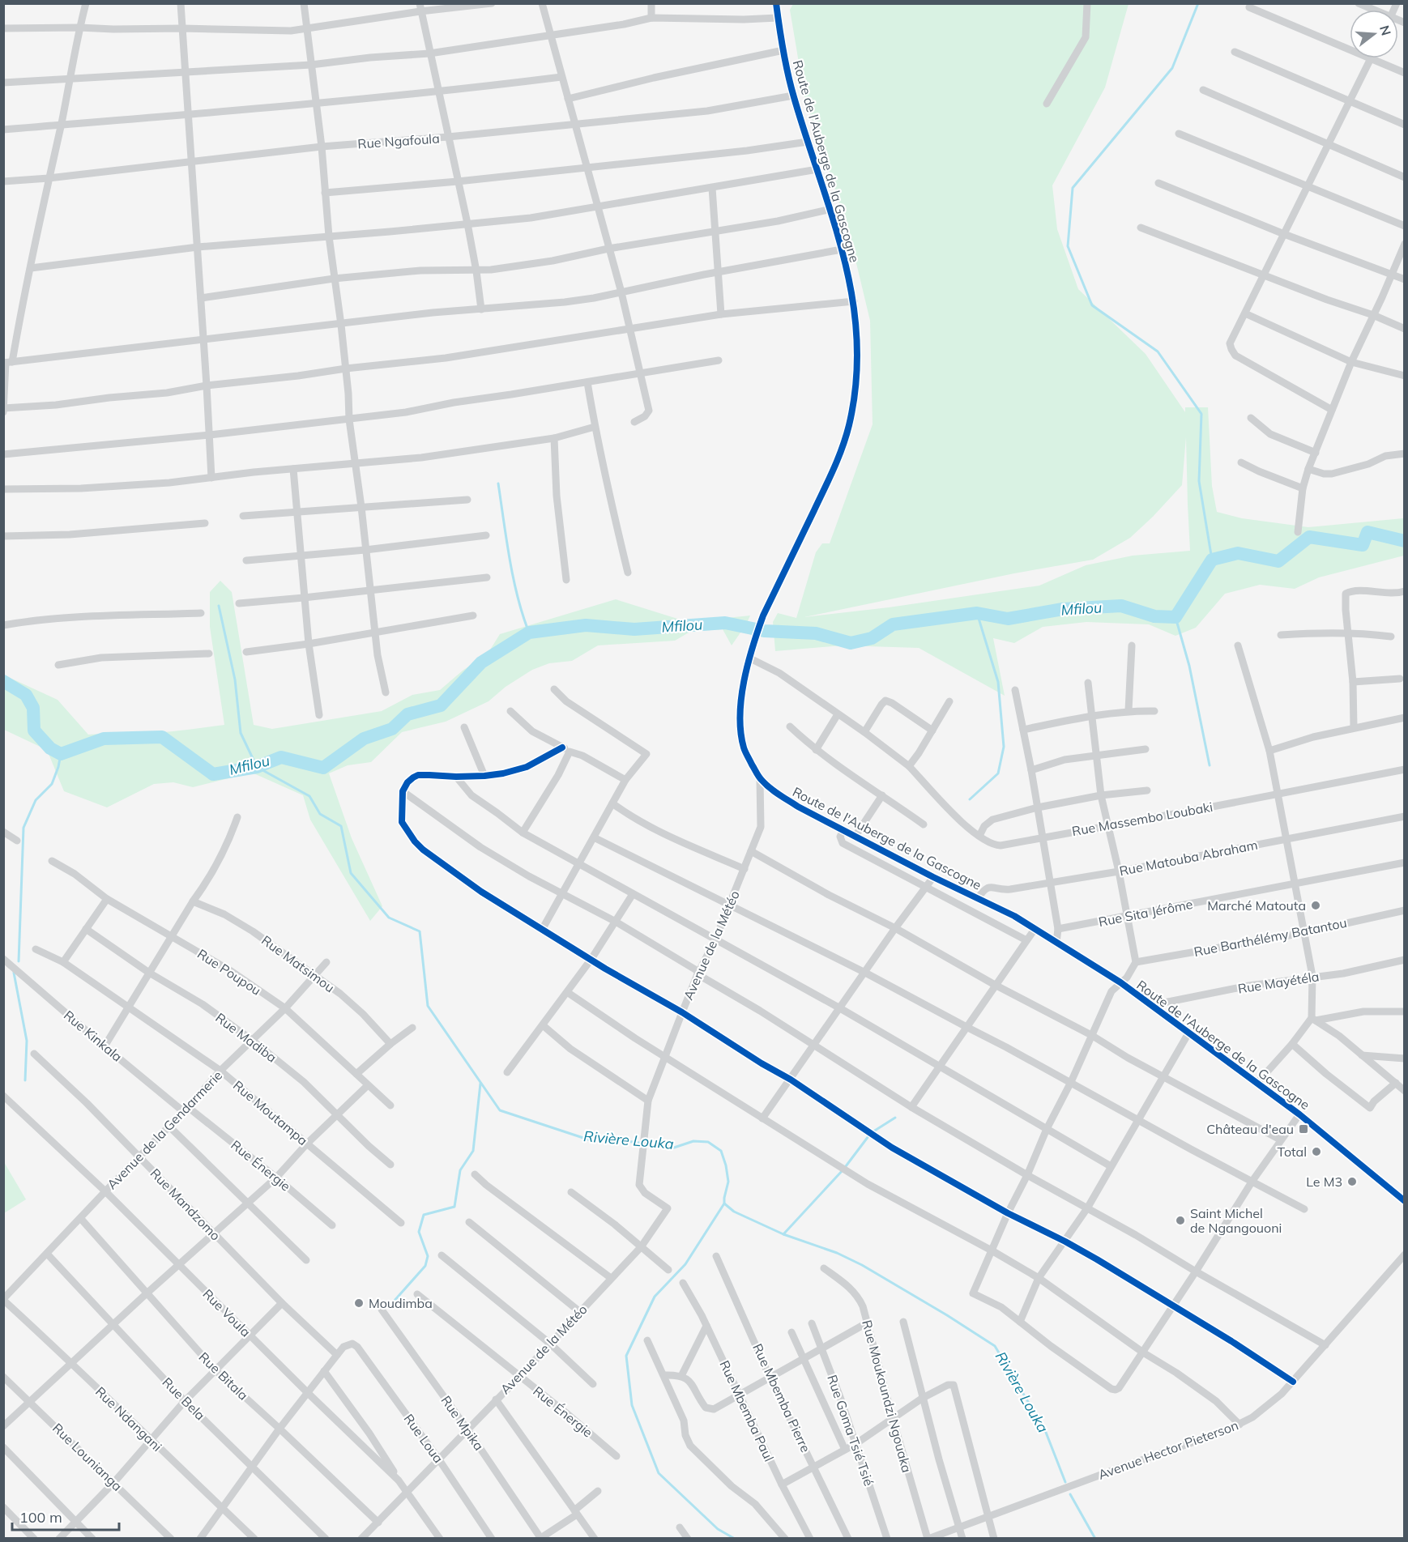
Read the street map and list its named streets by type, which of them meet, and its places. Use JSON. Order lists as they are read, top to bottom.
{
  "streets": {
    "street": [
      "Rue Ngafoula",
      "Route de l'Auberge de la Gascogne",
      "Rue Massembo Loubaki",
      "Rue Matouba Abraham",
      "Rue Sita Jérôme",
      "Rue Barthélémy Batantou",
      "Avenue de la Météo",
      "Rue Matsimou",
      "Rue Poupou",
      "Rue Mayétéla",
      "Rue Kinkala",
      "Rue Madiba",
      "Rue Moutampa",
      "Avenue de la Gendarmerie",
      "Rue Énergie",
      "Rue Mandzomo",
      "Rue Voula",
      "Rue Bitala",
      "Rue Moukoundzi Ngouaka",
      "Rue Mbemba Pierre",
      "Rue Bela",
      "Rue Mbemba Paul",
      "Rue Ndangani",
      "Rue Mpika",
      "Rue Goma Tsié Tsié",
      "Rue Loua",
      "Avenue Hector Pieterson",
      "Rue Lounianga"
    ]
  },
  "crossings": [
    ["Rue Ngafoula", "Route de l'Auberge de la Gascogne"],
    ["Route de l'Auberge de la Gascogne", "Rue Massembo Loubaki"],
    ["Route de l'Auberge de la Gascogne", "Rue Matouba Abraham"],
    ["Route de l'Auberge de la Gascogne", "Avenue de la Météo"],
    ["Route de l'Auberge de la Gascogne", "Rue Mayétéla"],
    ["Avenue de la Météo", "Rue Énergie"],
    ["Avenue de la Météo", "Rue Voula"],
    ["Avenue de la Météo", "Rue Bitala"],
    ["Avenue de la Météo", "Rue Mpika"],
    ["Avenue de la Météo", "Rue Loua"],
    ["Rue Matsimou", "Avenue de la Gendarmerie"],
    ["Rue Poupou", "Avenue de la Gendarmerie"],
    ["Rue Kinkala", "Avenue de la Gendarmerie"],
    ["Rue Kinkala", "Rue Énergie"],
    ["Rue Madiba", "Avenue de la Gendarmerie"],
    ["Rue Moutampa", "Avenue de la Gendarmerie"],
    ["Avenue de la Gendarmerie", "Rue Énergie"],
    ["Avenue de la Gendarmerie", "Rue Mandzomo"],
    ["Avenue de la Gendarmerie", "Rue Voula"],
    ["Avenue de la Gendarmerie", "Rue Bitala"],
    ["Avenue de la Gendarmerie", "Rue Bela"],
    ["Avenue de la Gendarmerie", "Rue Ndangani"],
    ["Rue Mandzomo", "Rue Loua"],
    ["Rue Moukoundzi Ngouaka", "Avenue Hector Pieterson"]
  ],
  "water": ["Mfilou", "Rivière Louka"],
  "places": {
    "other": [
      "Marché Matouta",
      "Total",
      "Le M3",
      "Saint Michel de Ngangouoni",
      "Moudimba"
    ],
    "transit": ["Château d'eau"]
  },
  "scale_bar": "100 m",
  "north": "right"
}
